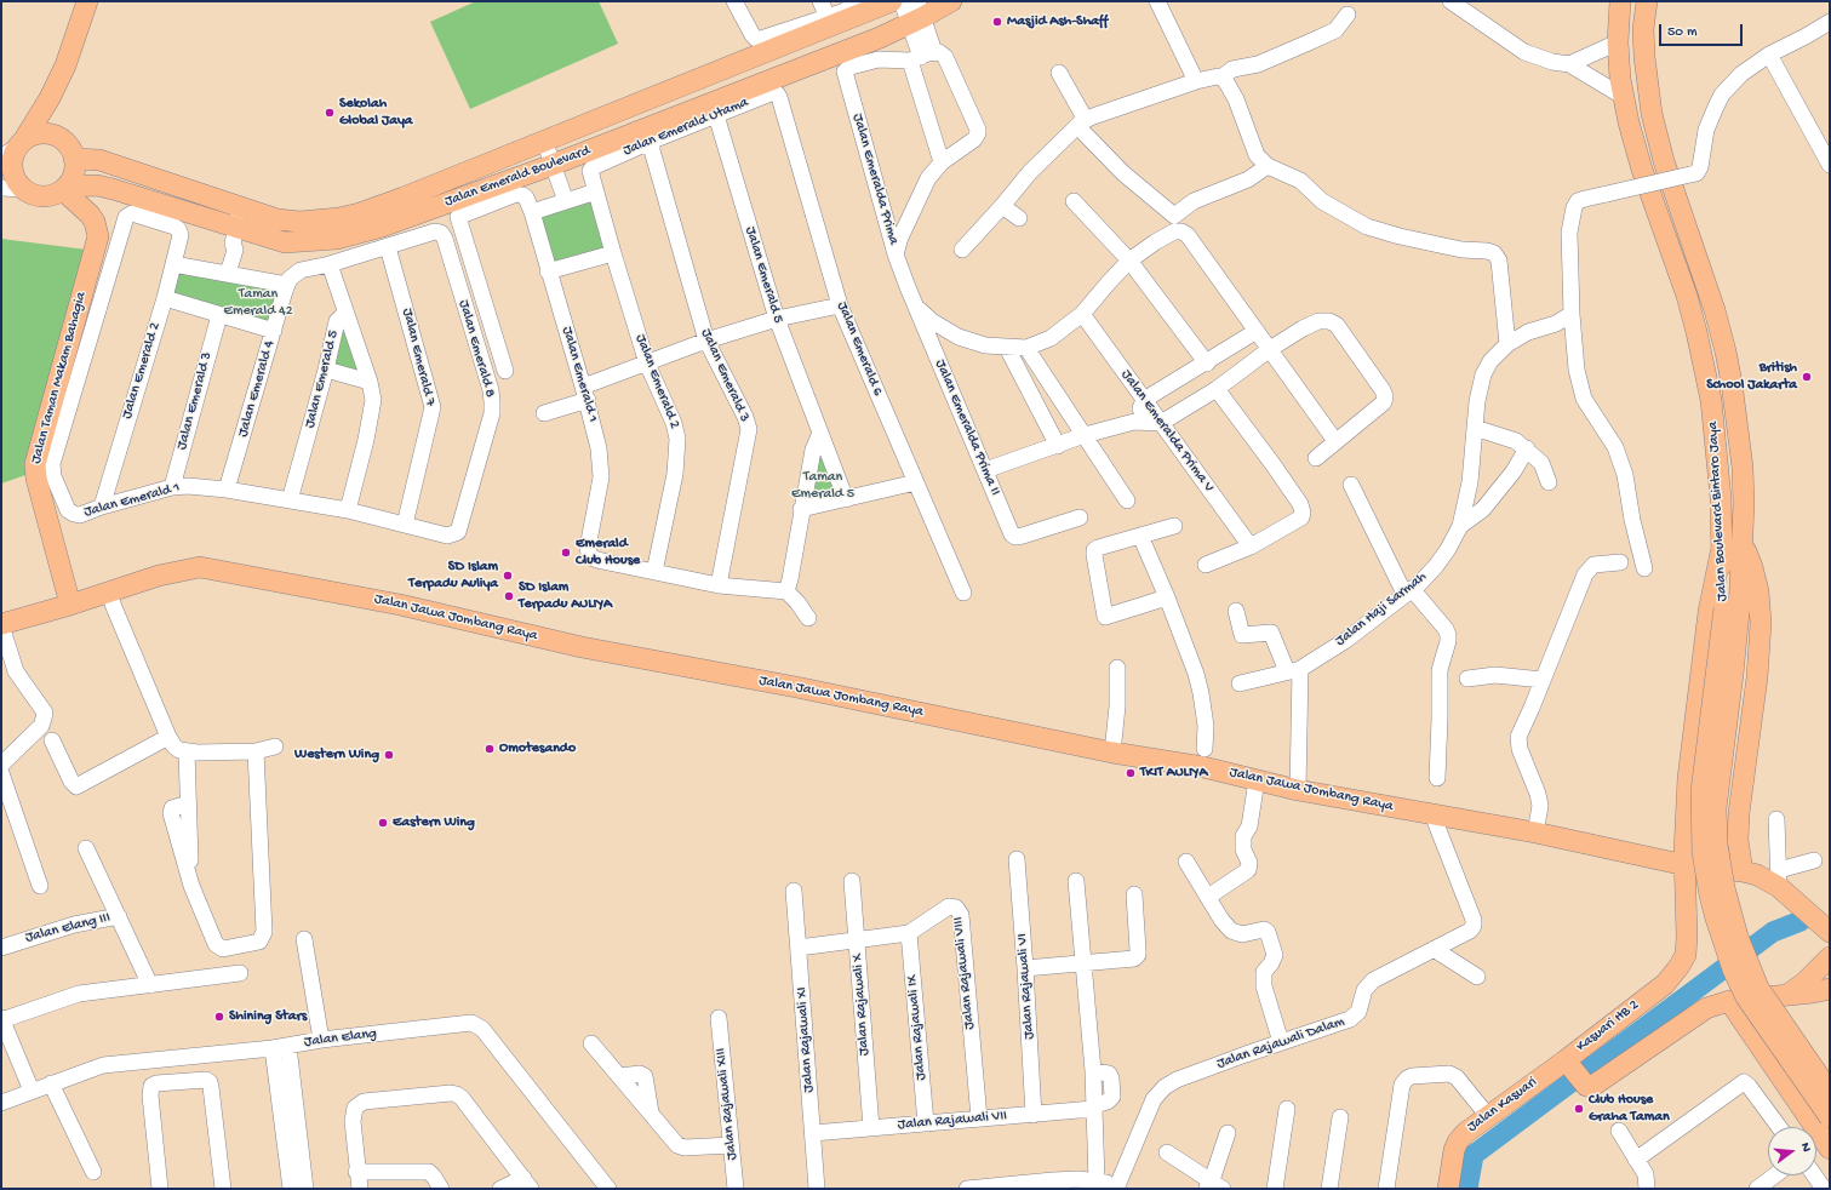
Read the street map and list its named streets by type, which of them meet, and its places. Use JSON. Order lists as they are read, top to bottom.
{
  "streets": {
    "main road": [
      "Jalan Emerald Boulevard",
      "Jalan Taman Makam Bahagia",
      "Jalan Boulevard Bintaro Jaya",
      "Jalan Jawa Jombang Raya",
      "Kasuari HB 2",
      "Jalan Kasuari"
    ],
    "street": [
      "Jalan Emerald Utama",
      "Jalan Emeralda Prima",
      "Jalan Emerald 5",
      "Jalan Emerald 8",
      "Jalan Emerald 6",
      "Jalan Emerald 7",
      "Jalan Emerald 2",
      "Jalan Emerald 1",
      "Jalan Emerald 3",
      "Jalan Emerald 4",
      "Jalan Emeralda Prima II",
      "Jalan Emeralda Prima V",
      "Jalan Haji Sarmah",
      "Jalan Elang III",
      "Jalan Rajawali VIII",
      "Jalan Rajawali VI",
      "Jalan Rajawali X",
      "Jalan Rajawali IX",
      "Jalan Elang",
      "Jalan Rajawali XI",
      "Jalan Rajawali Dalam",
      "Jalan Rajawali XIII",
      "Jalan Rajawali VII"
    ]
  },
  "crossings": [
    ["Jalan Emerald Utama", "Jalan Emerald 5"],
    ["Jalan Emerald Utama", "Jalan Emerald 6"],
    ["Jalan Emerald Utama", "Jalan Emerald 2"],
    ["Jalan Emerald Utama", "Jalan Emerald 3"],
    ["Jalan Emerald Boulevard", "Jalan Taman Makam Bahagia"],
    ["Jalan Emeralda Prima", "Jalan Emeralda Prima II"],
    ["Jalan Emerald 5", "Jalan Emerald 1"],
    ["Jalan Emerald 5", "Jalan Emerald 4"],
    ["Jalan Emerald 8", "Jalan Emerald 1"],
    ["Jalan Emerald 8", "Jalan Emerald 4"],
    ["Jalan Emerald 7", "Jalan Emerald 1"],
    ["Jalan Emerald 7", "Jalan Emerald 4"],
    ["Jalan Emerald 2", "Jalan Emerald 1"],
    ["Jalan Emerald 1", "Jalan Emerald 3"],
    ["Jalan Emerald 1", "Jalan Emerald 4"],
    ["Jalan Taman Makam Bahagia", "Jalan Jawa Jombang Raya"],
    ["Jalan Boulevard Bintaro Jaya", "Kasuari HB 2"],
    ["Jalan Jawa Jombang Raya", "Kasuari HB 2"],
    ["Jalan Jawa Jombang Raya", "Jalan Rajawali Dalam"],
    ["Jalan Rajawali VIII", "Jalan Rajawali X"],
    ["Jalan Rajawali VIII", "Jalan Rajawali IX"],
    ["Jalan Rajawali VIII", "Jalan Rajawali XI"],
    ["Jalan Rajawali VIII", "Jalan Rajawali VII"],
    ["Jalan Rajawali VI", "Jalan Rajawali VII"],
    ["Jalan Rajawali X", "Jalan Rajawali VII"],
    ["Kasuari HB 2", "Jalan Kasuari"],
    ["Jalan Rajawali IX", "Jalan Rajawali VII"],
    ["Jalan Rajawali XI", "Jalan Rajawali VII"]
  ],
  "parks": ["Taman Emerald 42", "Taman Emerald 5"],
  "places": [
    "Masjid Ash-Shaff",
    "Sekolah Global Jaya",
    "British School Jakarta",
    "Emerald Club House",
    "SD Islam Terpadu Auliya",
    "SD Islam Terpadu AULIYA",
    "Omotesando",
    "Western Wing",
    "TKIT AULIYA",
    "Eastern Wing",
    "Shining Stars",
    "Club House Graha Taman"
  ],
  "scale_bar": "50 m",
  "north": "right"
}
